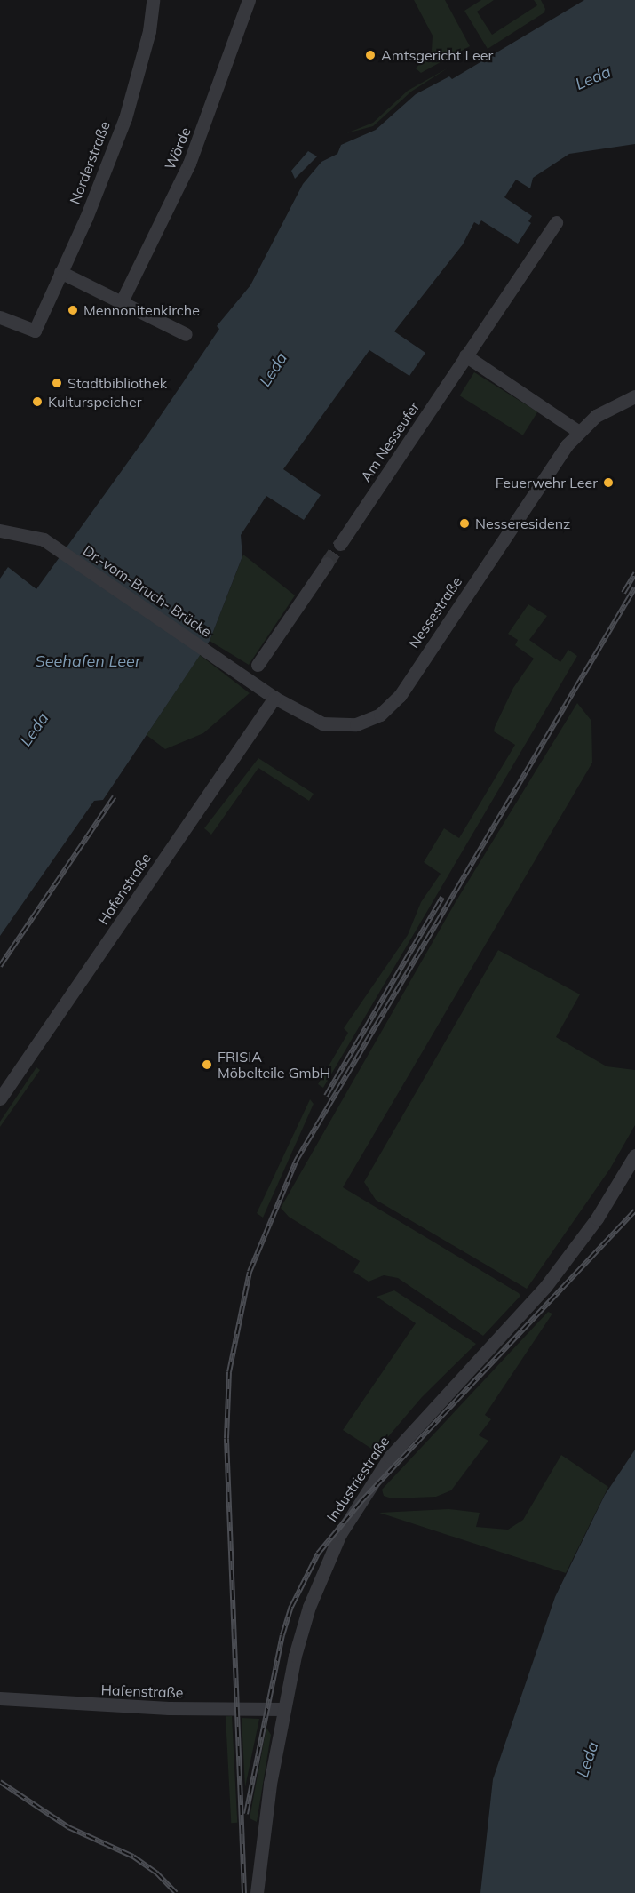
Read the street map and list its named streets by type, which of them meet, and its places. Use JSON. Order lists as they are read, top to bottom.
{
  "streets": {
    "street": [
      "Wörde",
      "Norderstraße",
      "Am Nesseufer",
      "Dr.-vom-Bruch- Brücke",
      "Nessestraße",
      "Hafenstraße",
      "Industriestraße"
    ]
  },
  "crossings": [
    ["Dr.-vom-Bruch- Brücke", "Nessestraße"],
    ["Nessestraße", "Hafenstraße"],
    ["Hafenstraße", "Industriestraße"]
  ],
  "water": ["Leda", "Seehafen Leer"],
  "places": [
    "Amtsgericht Leer",
    "Mennonitenkirche",
    "Stadtbibliothek",
    "Kulturspeicher",
    "Feuerwehr Leer",
    "Nesseresidenz",
    "FRISIA Möbelteile GmbH"
  ]
}
